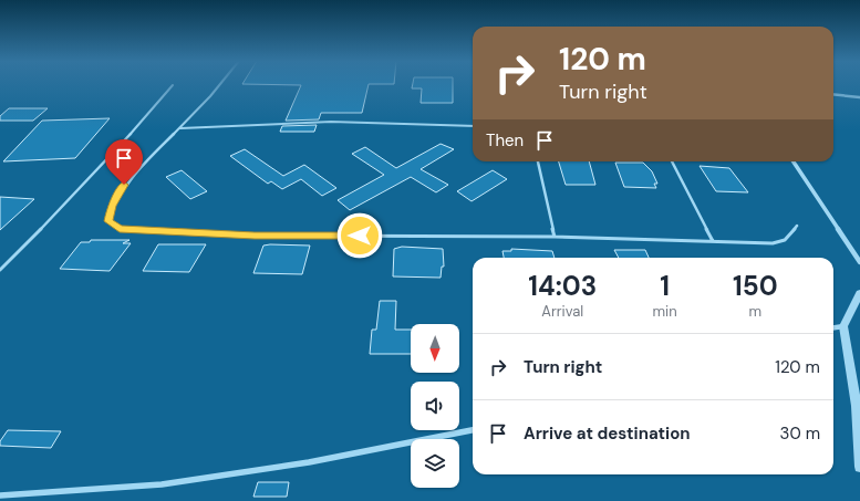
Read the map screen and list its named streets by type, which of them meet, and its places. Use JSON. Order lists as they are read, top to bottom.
{
  "north": "bottom",
  "page": {
    "turn": ["120 m", "Turn right"],
    "then": "Then",
    "eta": [
      "14:03",
      "Arrival",
      "1",
      "min",
      "150",
      "m"
    ],
    "list": [
      {
        "name": "Turn right",
        "value": "120 m"
      },
      {
        "name": "Arrive at destination",
        "value": "30 m"
      }
    ]
  }
}
